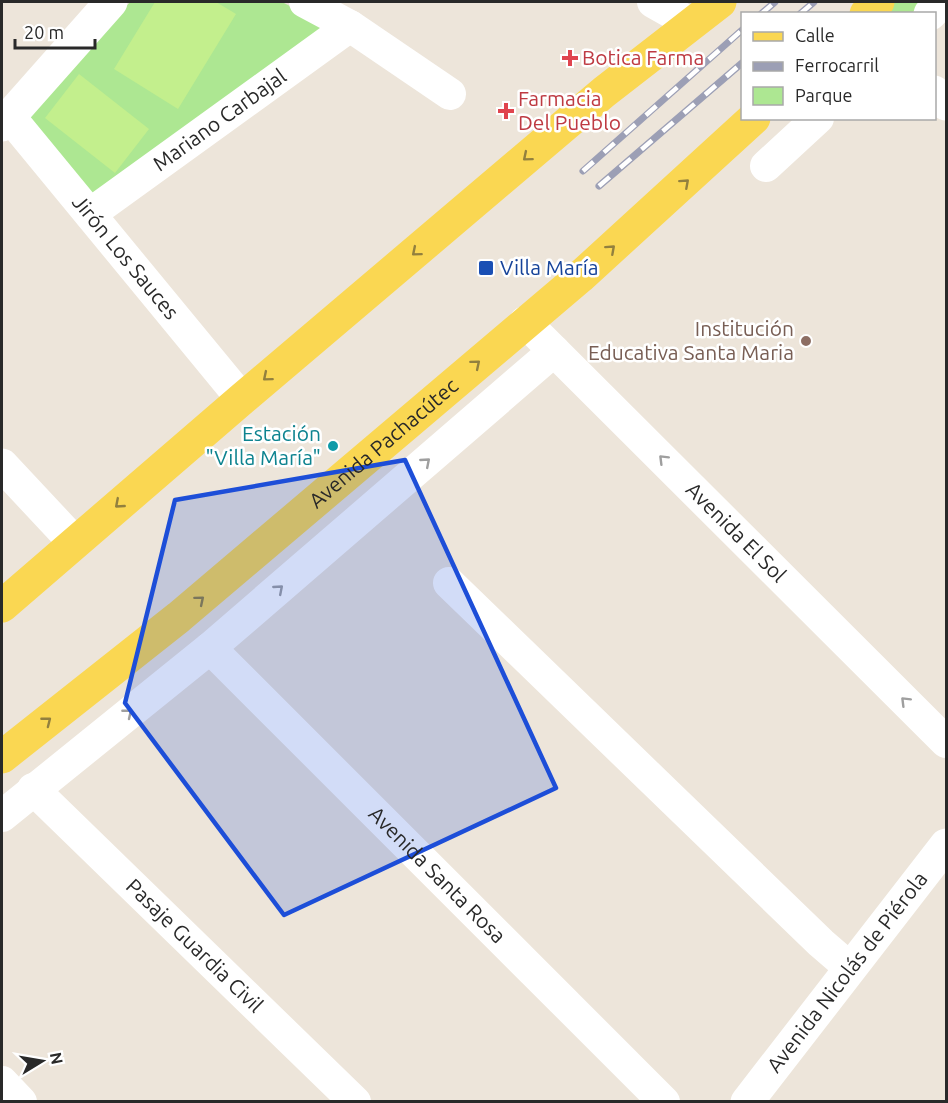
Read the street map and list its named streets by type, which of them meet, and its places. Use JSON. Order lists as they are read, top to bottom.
{
  "streets": {
    "main road": ["Avenida Pachacútec", "Avenida Nicolás de Piérola"],
    "street": [
      "Mariano Carbajal",
      "Jirón Los Sauces",
      "Avenida El Sol",
      "Avenida Santa Rosa",
      "Pasaje Guardia Civil"
    ]
  },
  "crossings": [
    ["Mariano Carbajal", "Jirón Los Sauces"],
    ["Avenida Pachacútec", "Avenida El Sol"],
    ["Avenida Pachacútec", "Avenida Santa Rosa"],
    ["Avenida Pachacútec", "Pasaje Guardia Civil"]
  ],
  "places": {
    "health": ["Botica Farma", "Farmacia Del Pueblo"],
    "transit": ["Villa María"],
    "other": ["Institución Educativa Santa Maria", "Estación \"Villa María\""]
  },
  "legend": ["Calle", "Ferrocarril", "Parque"],
  "scale_bar": "20 m",
  "north": "right"
}
